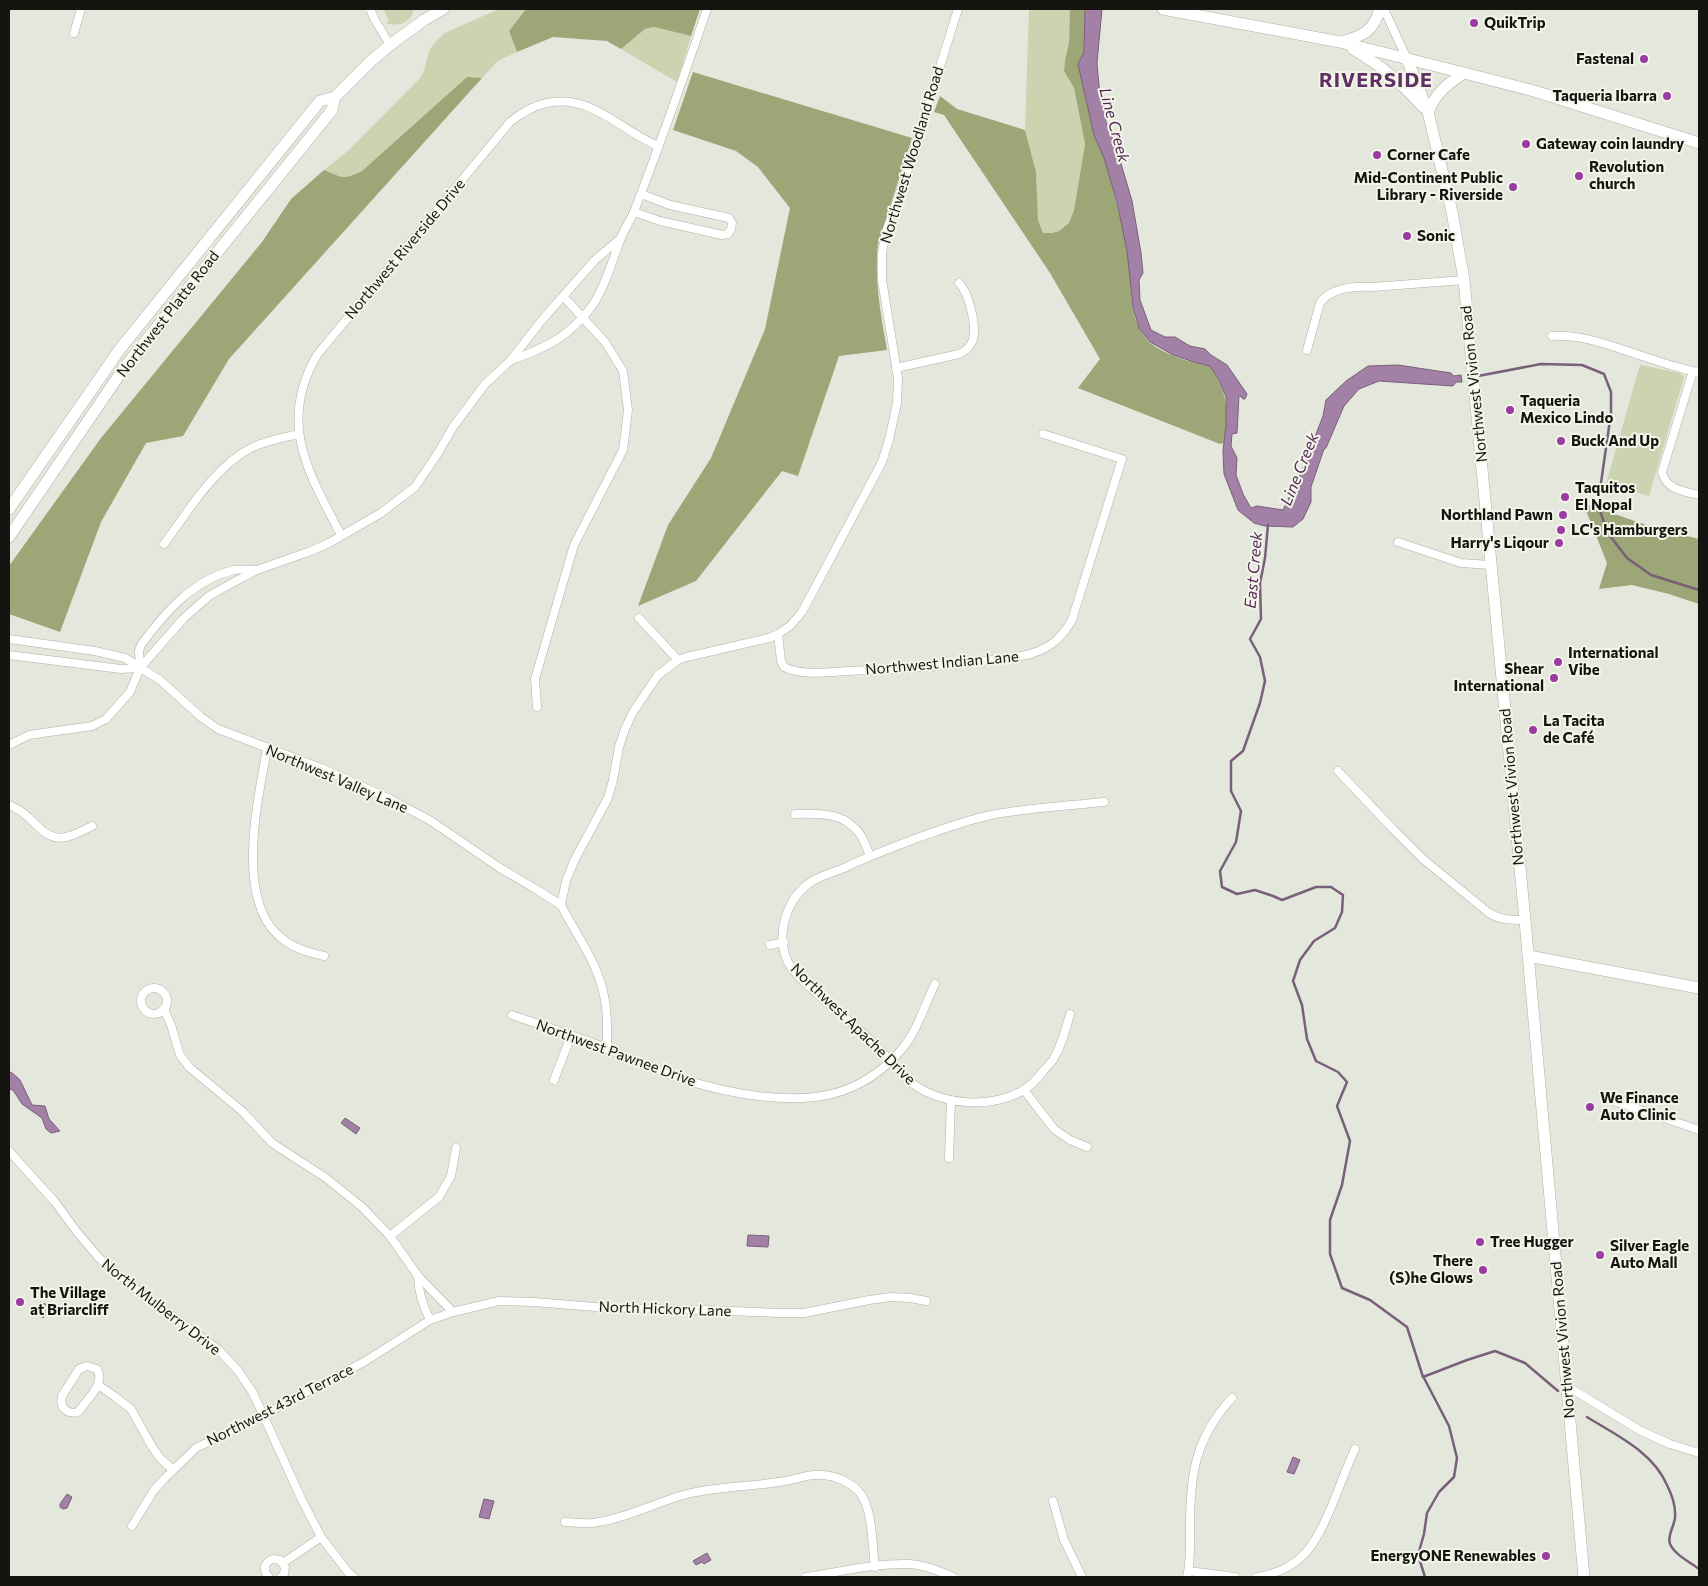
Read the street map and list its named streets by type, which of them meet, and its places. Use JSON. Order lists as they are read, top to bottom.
{
  "streets": {
    "main road": ["Northwest Platte Road", "Northwest Vivion Road"],
    "street": [
      "Northwest Woodland Road",
      "Northwest Riverside Drive",
      "Northwest Indian Lane",
      "Northwest Valley Lane",
      "Northwest Apache Drive",
      "Northwest Pawnee Drive",
      "North Mulberry Drive",
      "North Hickory Lane",
      "Northwest 43rd Terrace"
    ]
  },
  "crossings": [
    ["Northwest Woodland Road", "Northwest Indian Lane"],
    ["Northwest Woodland Road", "Northwest Valley Lane"],
    ["Northwest Apache Drive", "Northwest Pawnee Drive"],
    ["North Mulberry Drive", "Northwest 43rd Terrace"],
    ["North Hickory Lane", "Northwest 43rd Terrace"]
  ],
  "districts": ["RIVERSIDE"],
  "water": ["Line Creek", "East Creek"],
  "places": [
    "QuikTrip",
    "Fastenal",
    "Taqueria Ibarra",
    "Gateway coin laundry",
    "Corner Cafe",
    "Revolution church",
    "Mid-Continent Public Library - Riverside",
    "Sonic",
    "Taqueria Mexico Lindo",
    "Buck And Up",
    "Taquitos El Nopal",
    "Northland Pawn",
    "LC's Hamburgers",
    "Harry's Liqour",
    "International Vibe",
    "Shear International",
    "La Tacita de Café",
    "We Finance Auto Clinic",
    "Tree Hugger",
    "Silver Eagle Auto Mall",
    "There (S)he Glows",
    "The Village at Briarcliff",
    "EnergyONE Renewables"
  ]
}
